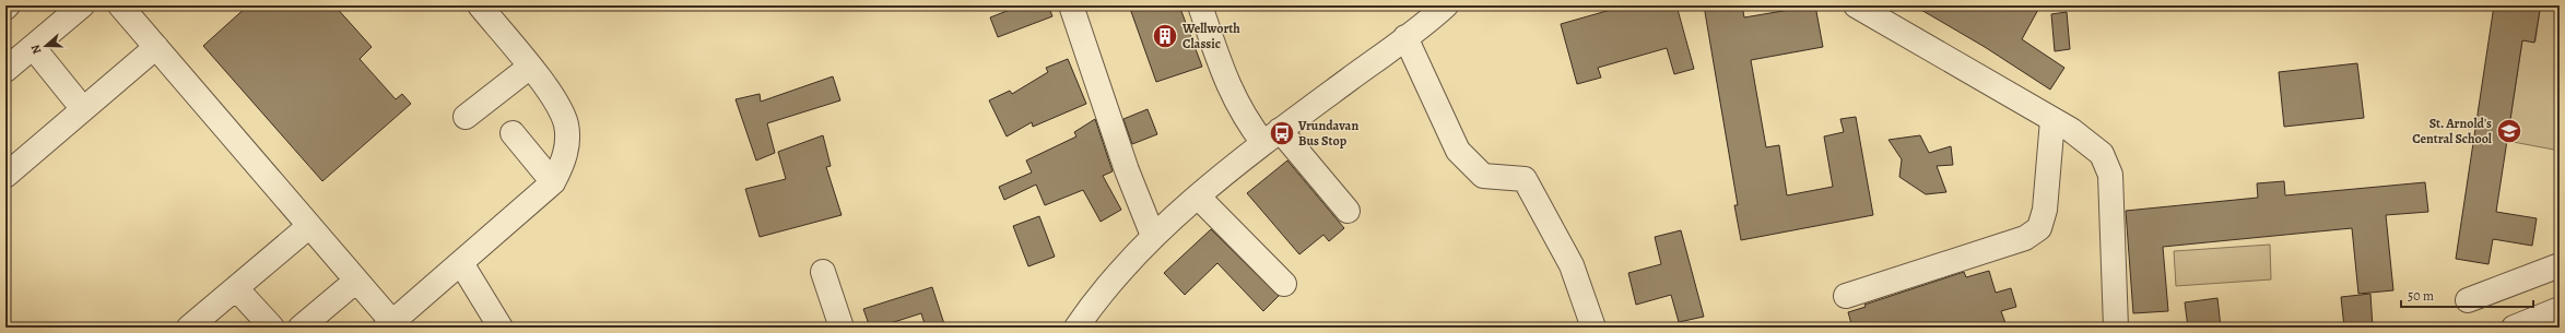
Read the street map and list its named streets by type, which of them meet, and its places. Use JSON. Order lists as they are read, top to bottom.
{
  "places": {
    "building": ["Wellworth Classic"],
    "school or university": ["St. Arnold's Central School"],
    "bus stop": ["Vrundavan Bus Stop"]
  },
  "scale_bar": "50 m",
  "north": "left"
}
